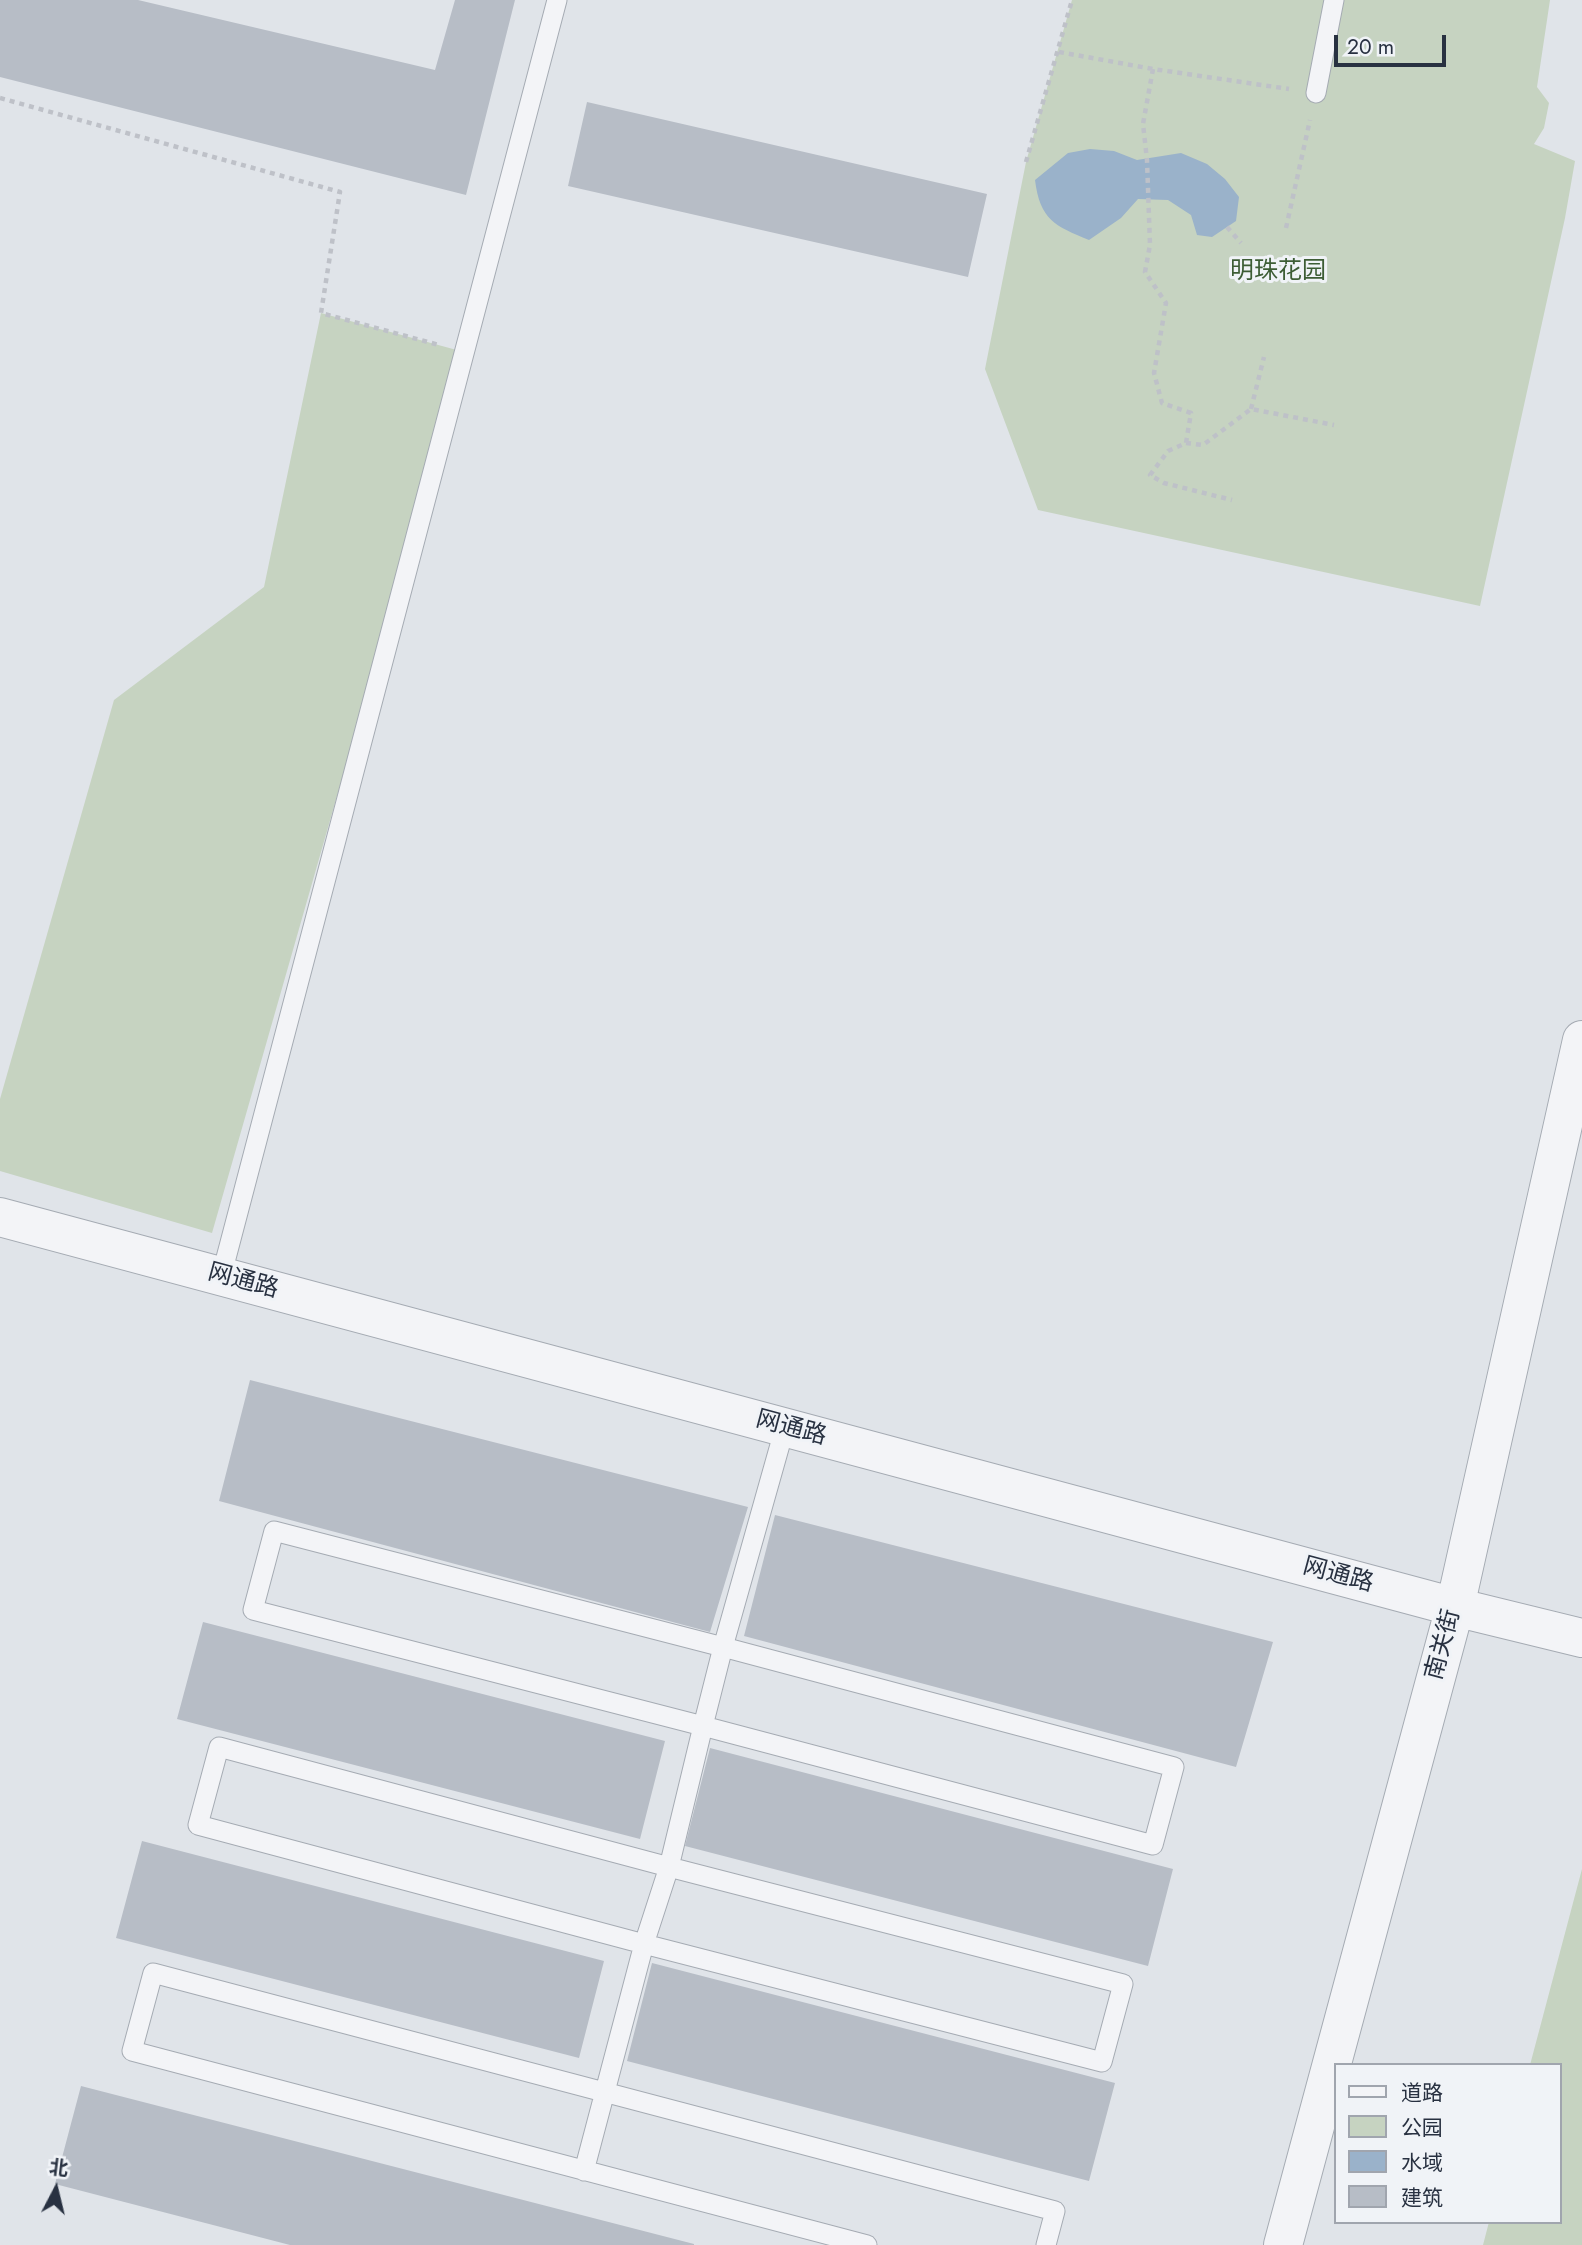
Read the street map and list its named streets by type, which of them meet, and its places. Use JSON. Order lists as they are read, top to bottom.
{
  "streets": {
    "street": ["网通路", "南关街"]
  },
  "crossings": [
    ["网通路", "南关街"]
  ],
  "parks": ["明珠花园"],
  "legend": [
    "道路",
    "公园",
    "水域",
    "建筑"
  ],
  "scale_bar": "20 m",
  "north": "top"
}
